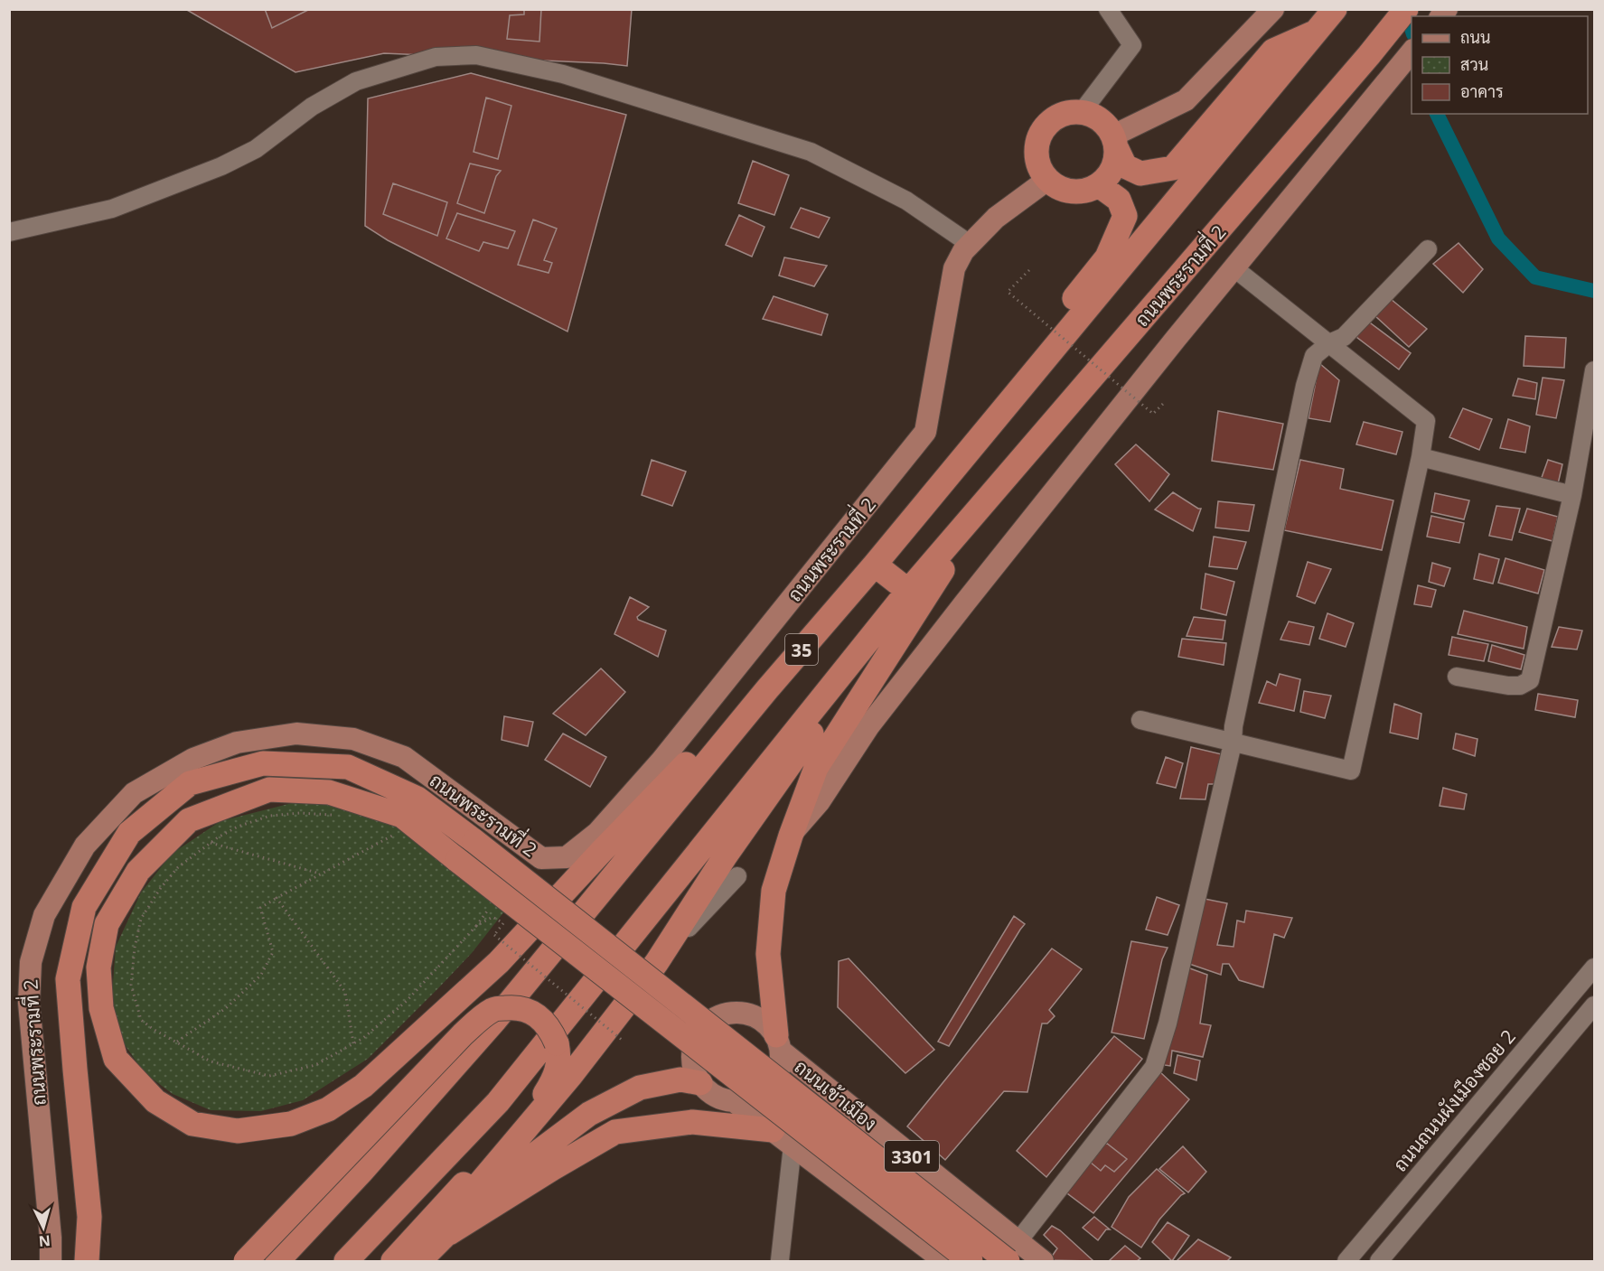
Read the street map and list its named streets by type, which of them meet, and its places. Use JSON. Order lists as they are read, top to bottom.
{
  "streets": {
    "highway": ["ถนนพระรามที่ 2", "35"],
    "main road": ["ถนนเข้าเมือง", "3301"],
    "street": ["ถนนถนนผังเมืองซอย 2"]
  },
  "legend": ["ถนน", "สวน", "อาคาร"],
  "north": "bottom"
}
